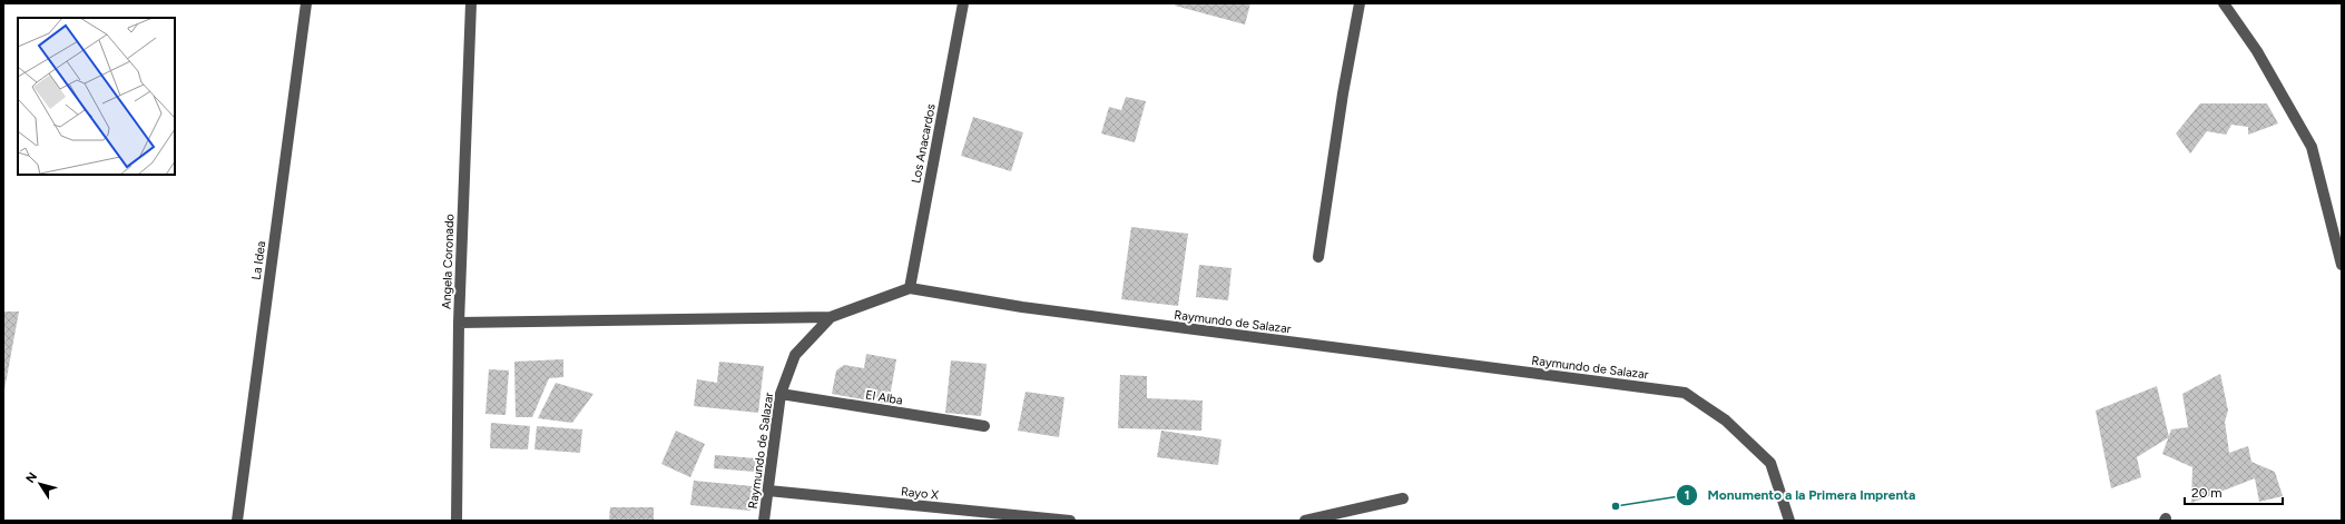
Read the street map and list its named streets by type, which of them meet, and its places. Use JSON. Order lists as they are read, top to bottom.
{
  "streets": {
    "street": [
      "Los Anacardos",
      "La Idea",
      "Angela Coronado",
      "Raymundo de Salazar",
      "El Alba",
      "Rayo X"
    ]
  },
  "crossings": [
    ["Los Anacardos", "Raymundo de Salazar"],
    ["Raymundo de Salazar", "El Alba"],
    ["Raymundo de Salazar", "Rayo X"]
  ],
  "places": ["Monumento a la Primera Imprenta"],
  "scale_bar": "20 m",
  "north": "top left"
}
